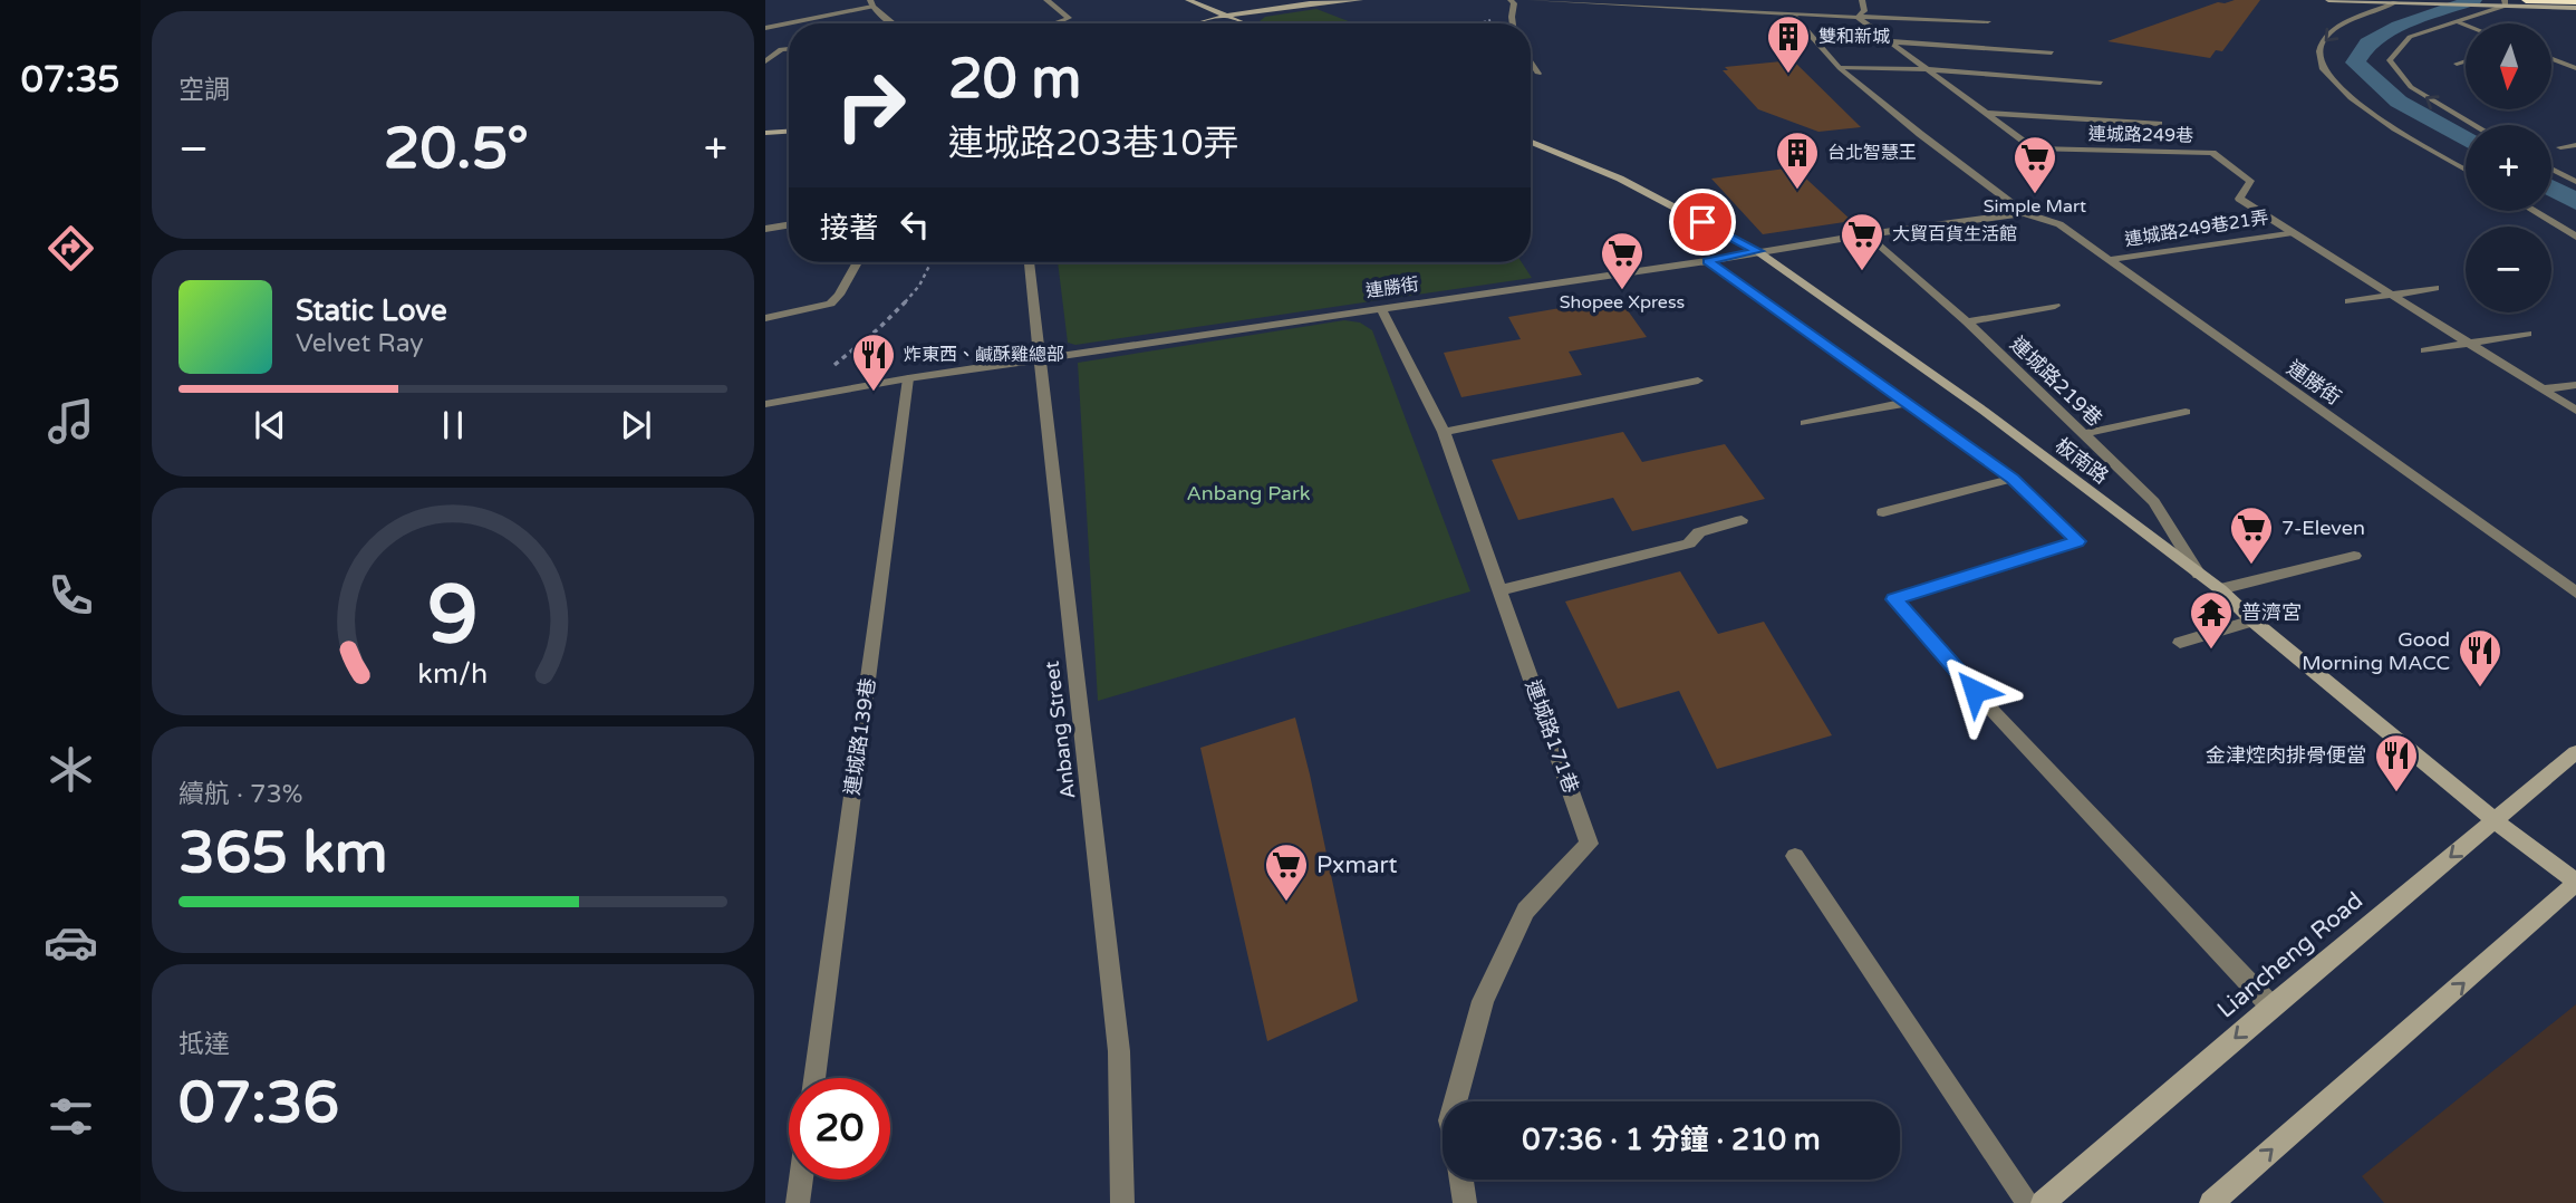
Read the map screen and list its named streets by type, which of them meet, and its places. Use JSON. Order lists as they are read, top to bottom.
{
  "streets": {
    "street": [
      "連城路249巷",
      "連城路249巷21弄",
      "連勝街",
      "連城路219巷",
      "板南路",
      "Anbang Street",
      "連城路139巷",
      "連城路171巷",
      "Liancheng Road"
    ]
  },
  "crossings": [
    ["連城路249巷", "連城路249巷21弄"],
    ["連城路249巷21弄", "連勝街"],
    ["連勝街", "連城路219巷"],
    ["連勝街", "板南路"],
    ["連勝街", "Anbang Street"],
    ["連勝街", "連城路139巷"],
    ["連勝街", "連城路171巷"],
    ["連城路219巷", "板南路"],
    ["板南路", "Liancheng Road"]
  ],
  "parks": ["Anbang Park"],
  "places": {
    "building": ["雙和新城", "台北智慧王"],
    "supermarket": [
      "Simple Mart",
      "大貿百貨生活館",
      "Shopee Xpress",
      "7-Eleven",
      "Pxmart"
    ],
    "restaurant": ["炸東西、鹹酥雞總部", "Good Morning MACC", "金津焢肉排骨便當"],
    "temple": ["普濟宮"]
  },
  "north": "bottom",
  "page": {
    "tabs": "07:35",
    "tile": [
      "空調",
      ["續航 · 73%", "365 km"],
      ["抵達", "07:36"]
    ],
    "map_buttons": ["+", "−"],
    "turn": ["20 m", "連城路203巷10弄"],
    "heat": ["−", "20.5°", "+"],
    "then": "接著",
    "song": ["Static Love", "Velvet Ray"],
    "limit": "20",
    "trip": "07:36 · 1 分鐘 · 210 m",
    "gauge": ["9", "km/h"]
  }
}
